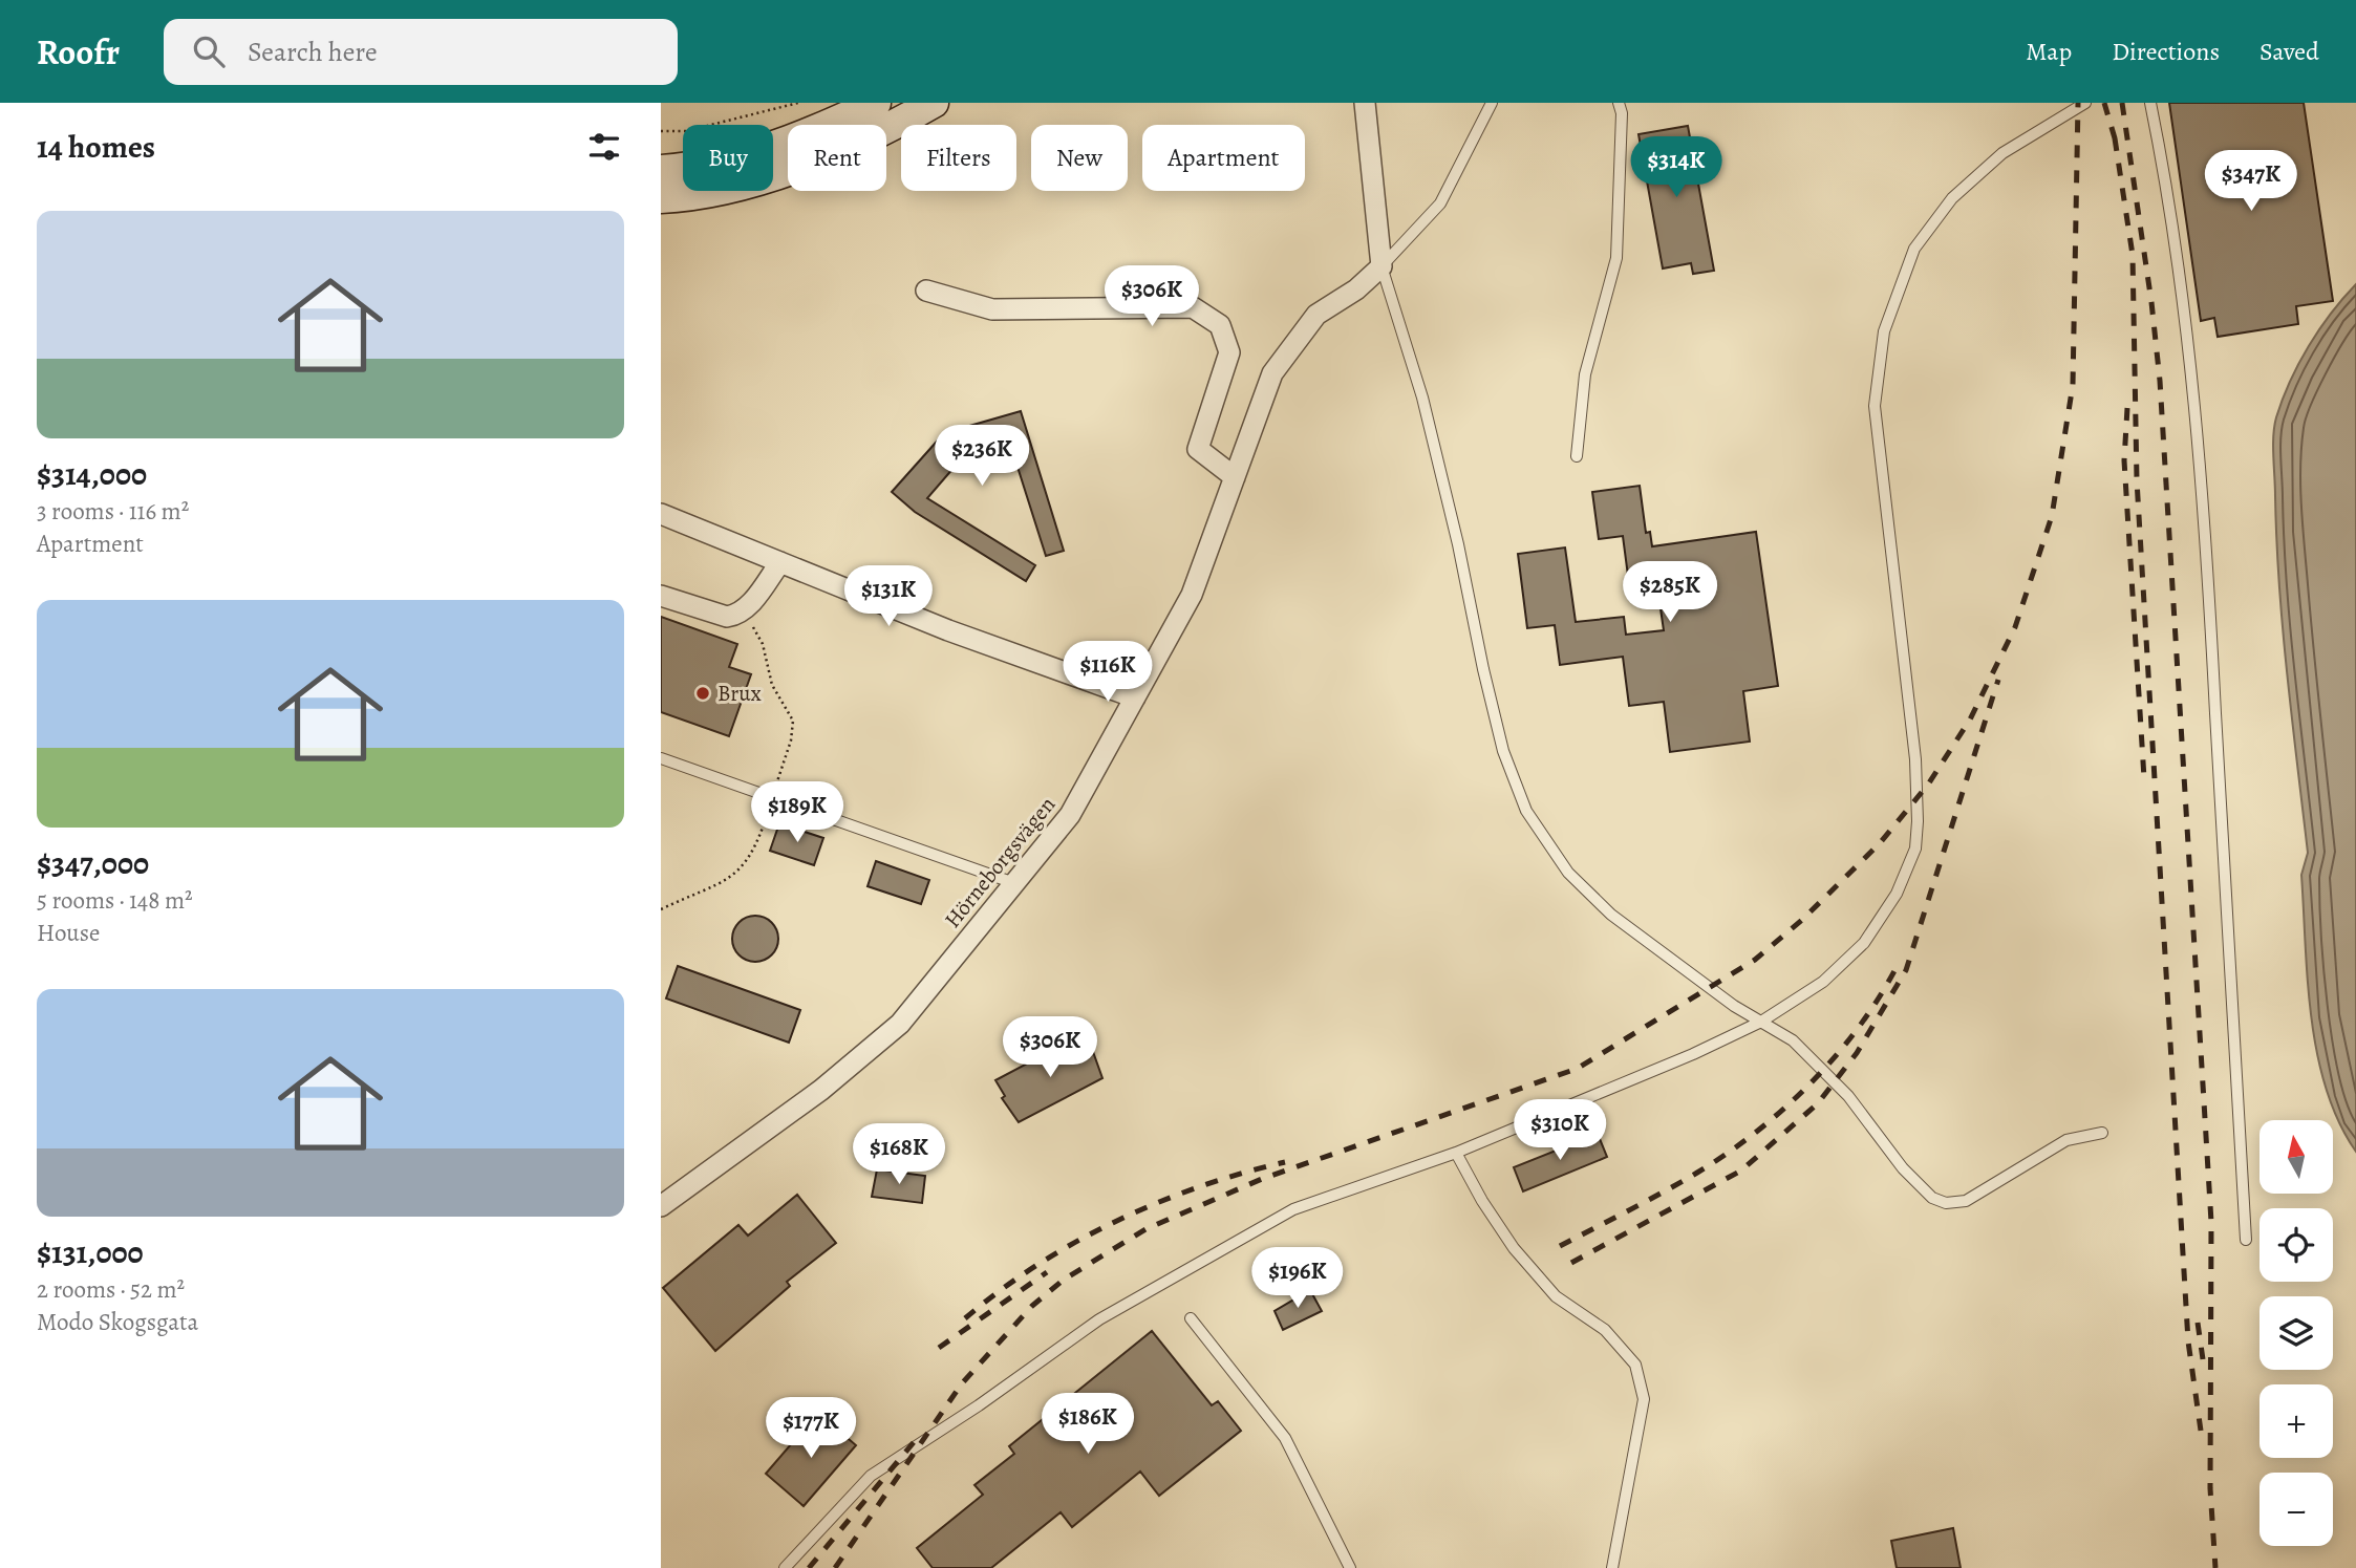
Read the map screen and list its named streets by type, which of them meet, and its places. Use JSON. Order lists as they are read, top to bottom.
{
  "streets": {
    "street": ["Hörneborgsvägen"]
  },
  "places": ["Brux"],
  "north": "top",
  "page": {
    "header": "Roofr",
    "search": "Search here",
    "nav": ["Map", "Directions", "Saved"],
    "heading": "14 homes",
    "chip": [
      "Buy",
      "Rent",
      "Filters",
      "New",
      "Apartment"
    ],
    "price": [
      "$314K",
      "$347K",
      "$306K",
      "$236K",
      "$285K",
      "$131K",
      "$116K",
      "$189K",
      "$306K",
      "$310K",
      "$168K",
      "$196K",
      "$186K",
      "$177K"
    ],
    "list": [
      {
        "name": "$314,000",
        "note": "3 rooms · 116 m² · Apartment"
      },
      {
        "name": "$347,000",
        "note": "5 rooms · 148 m² · House"
      },
      {
        "name": "$131,000",
        "note": "2 rooms · 52 m² · Modo Skogsgata"
      }
    ],
    "map_buttons": ["+", "−"]
  }
}
